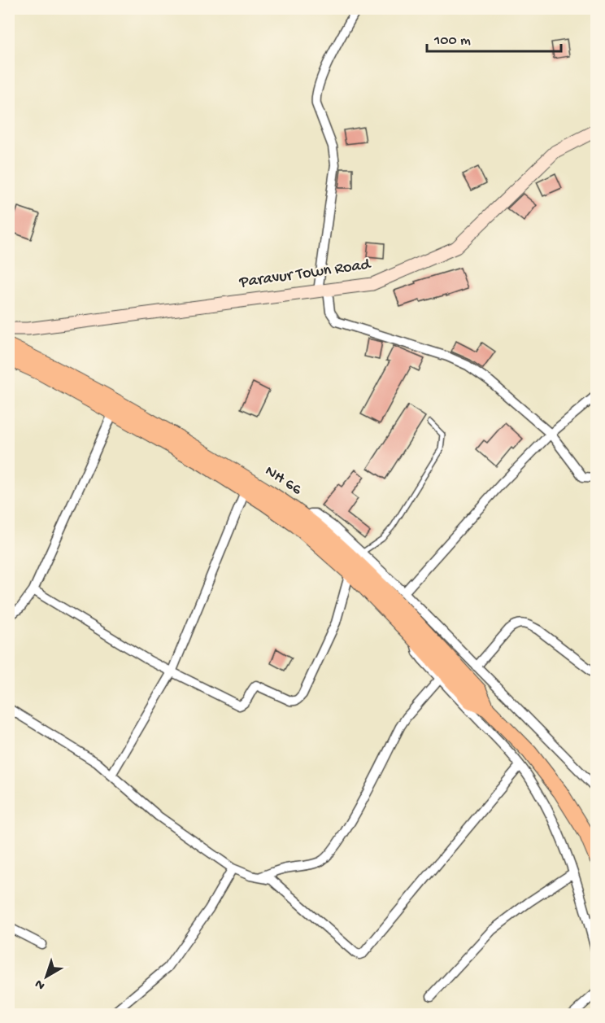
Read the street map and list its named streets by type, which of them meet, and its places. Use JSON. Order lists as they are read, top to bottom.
{
  "streets": {
    "highway": ["NH 66"],
    "main road": ["Paravur Town Road"]
  },
  "scale_bar": "100 m",
  "north": "bottom left"
}
